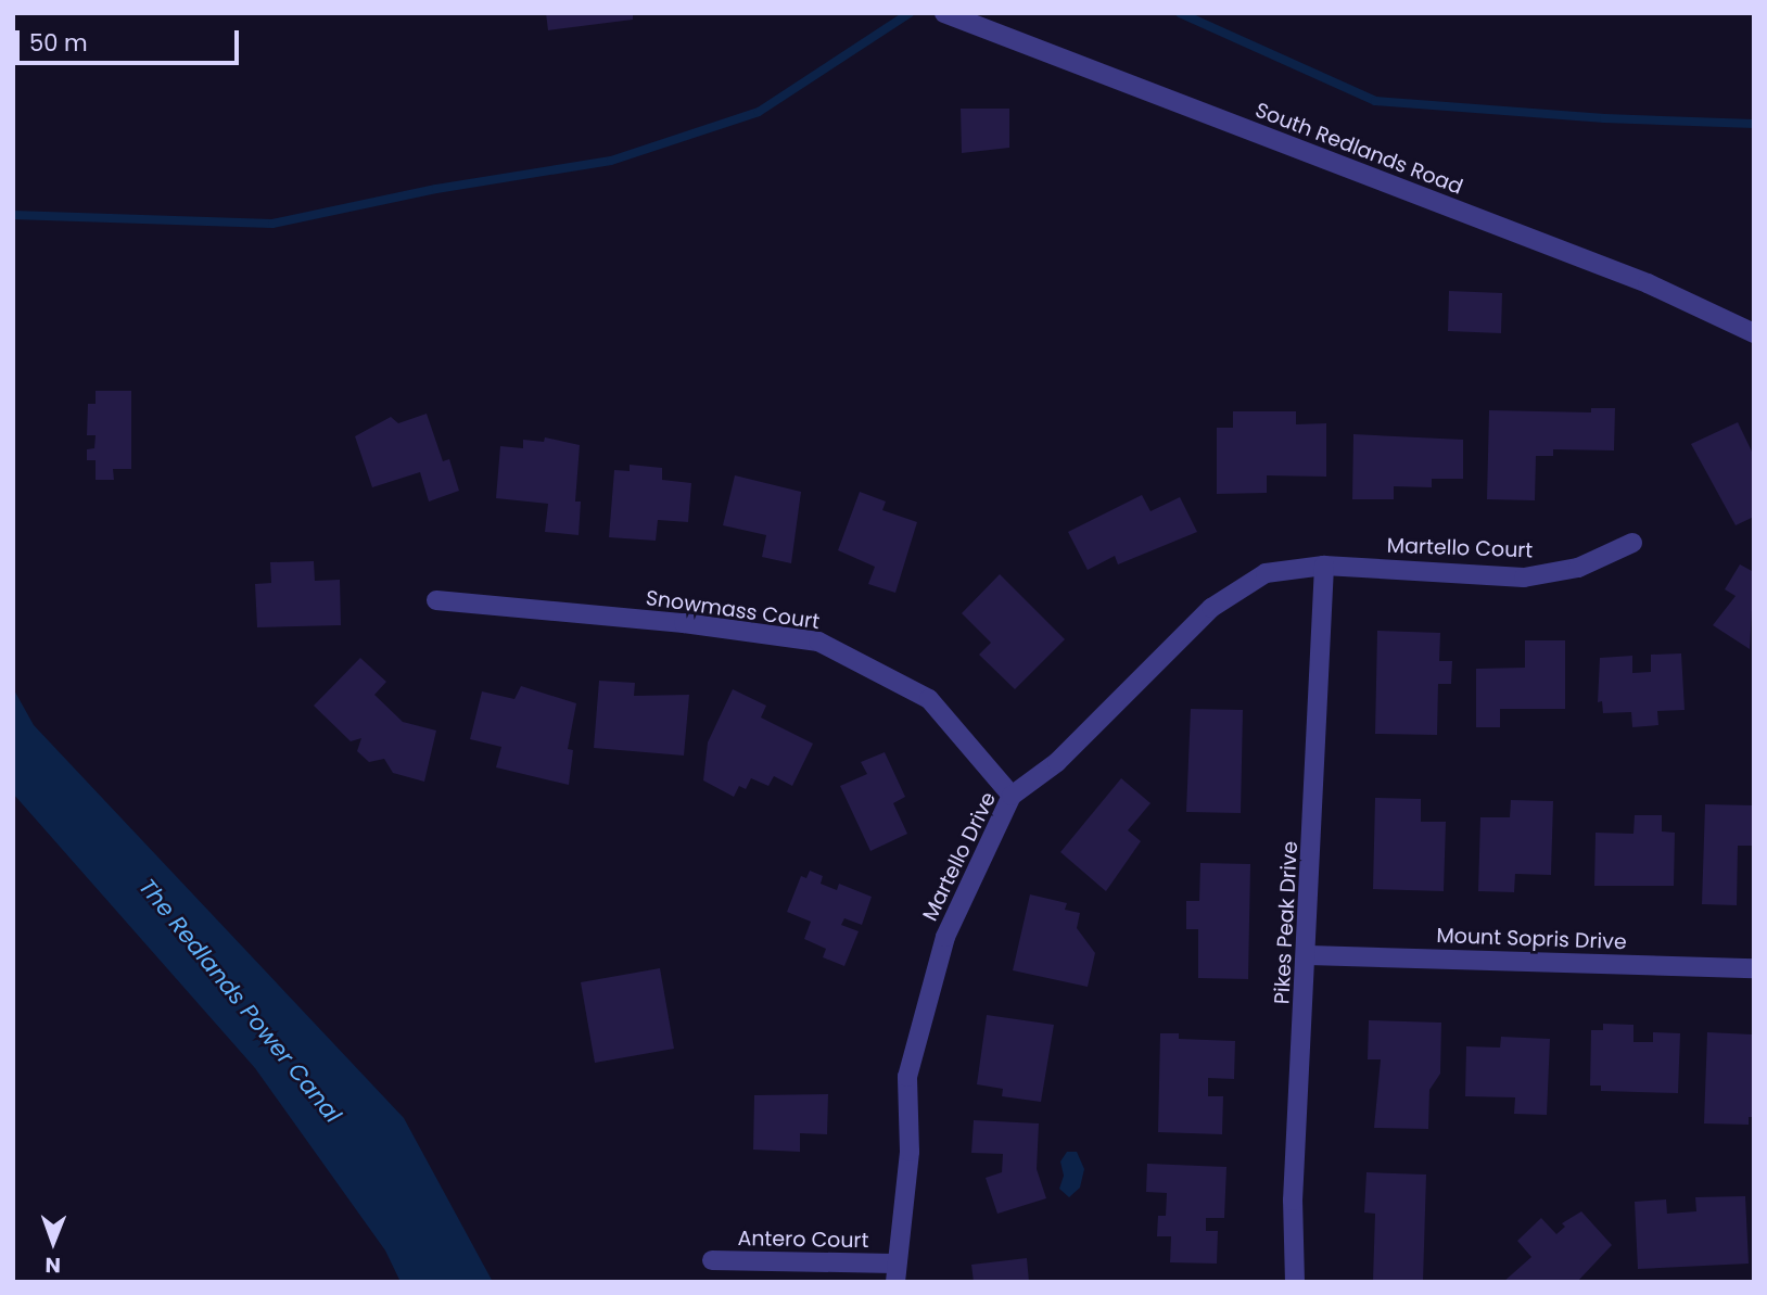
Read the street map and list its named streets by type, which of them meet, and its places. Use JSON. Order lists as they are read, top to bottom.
{
  "streets": {
    "street": [
      "South Redlands Road",
      "Martello Court",
      "Snowmass Court",
      "Martello Drive",
      "Pikes Peak Drive",
      "Mount Sopris Drive",
      "Antero Court"
    ]
  },
  "crossings": [
    ["Martello Court", "Martello Drive"],
    ["Martello Court", "Pikes Peak Drive"],
    ["Snowmass Court", "Martello Drive"],
    ["Martello Drive", "Pikes Peak Drive"],
    ["Martello Drive", "Antero Court"],
    ["Pikes Peak Drive", "Mount Sopris Drive"]
  ],
  "water": ["The Redlands Power Canal"],
  "scale_bar": "50 m",
  "north": "bottom"
}
